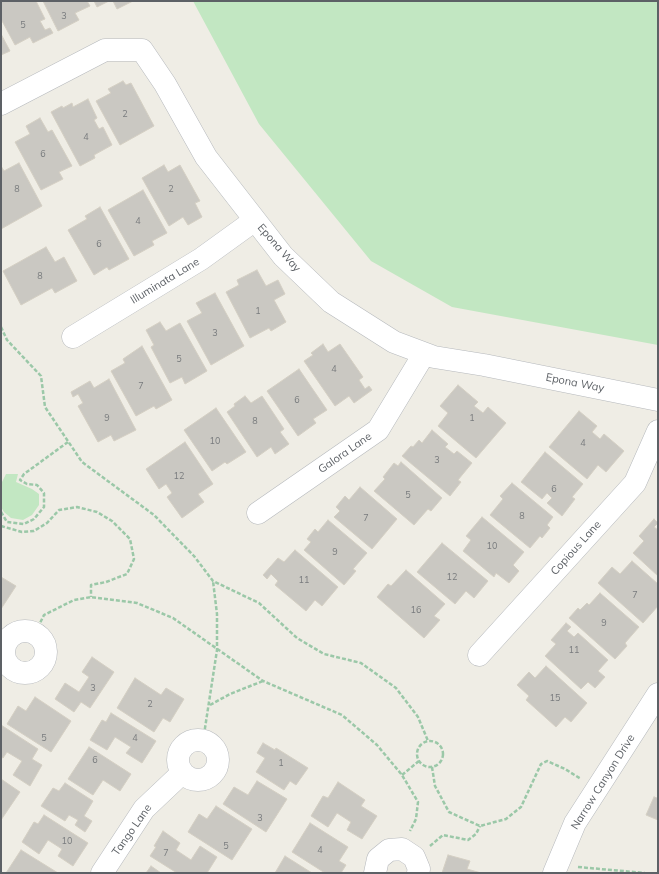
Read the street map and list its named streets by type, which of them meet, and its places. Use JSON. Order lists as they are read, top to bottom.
{
  "streets": {
    "street": [
      "Epona Way",
      "Illuminata Lane",
      "Galora Lane",
      "Copious Lane",
      "Narrow Canyon Drive",
      "Tango Lane"
    ]
  },
  "crossings": [
    ["Epona Way", "Illuminata Lane"],
    ["Epona Way", "Galora Lane"]
  ],
  "house_numbers": [
    "3",
    "5",
    "2",
    "4",
    "6",
    "8",
    "2",
    "4",
    "6",
    "8",
    "1",
    "3",
    "5",
    "4",
    "7",
    "6",
    "9",
    "1",
    "8",
    "10",
    "4",
    "3",
    "12",
    "6",
    "5",
    "8",
    "7",
    "10",
    "9",
    "12",
    "11",
    "7",
    "16",
    "9",
    "11",
    "3",
    "15",
    "2",
    "5",
    "4",
    "6",
    "1",
    "3",
    "10",
    "5",
    "4",
    "7"
  ]
}
